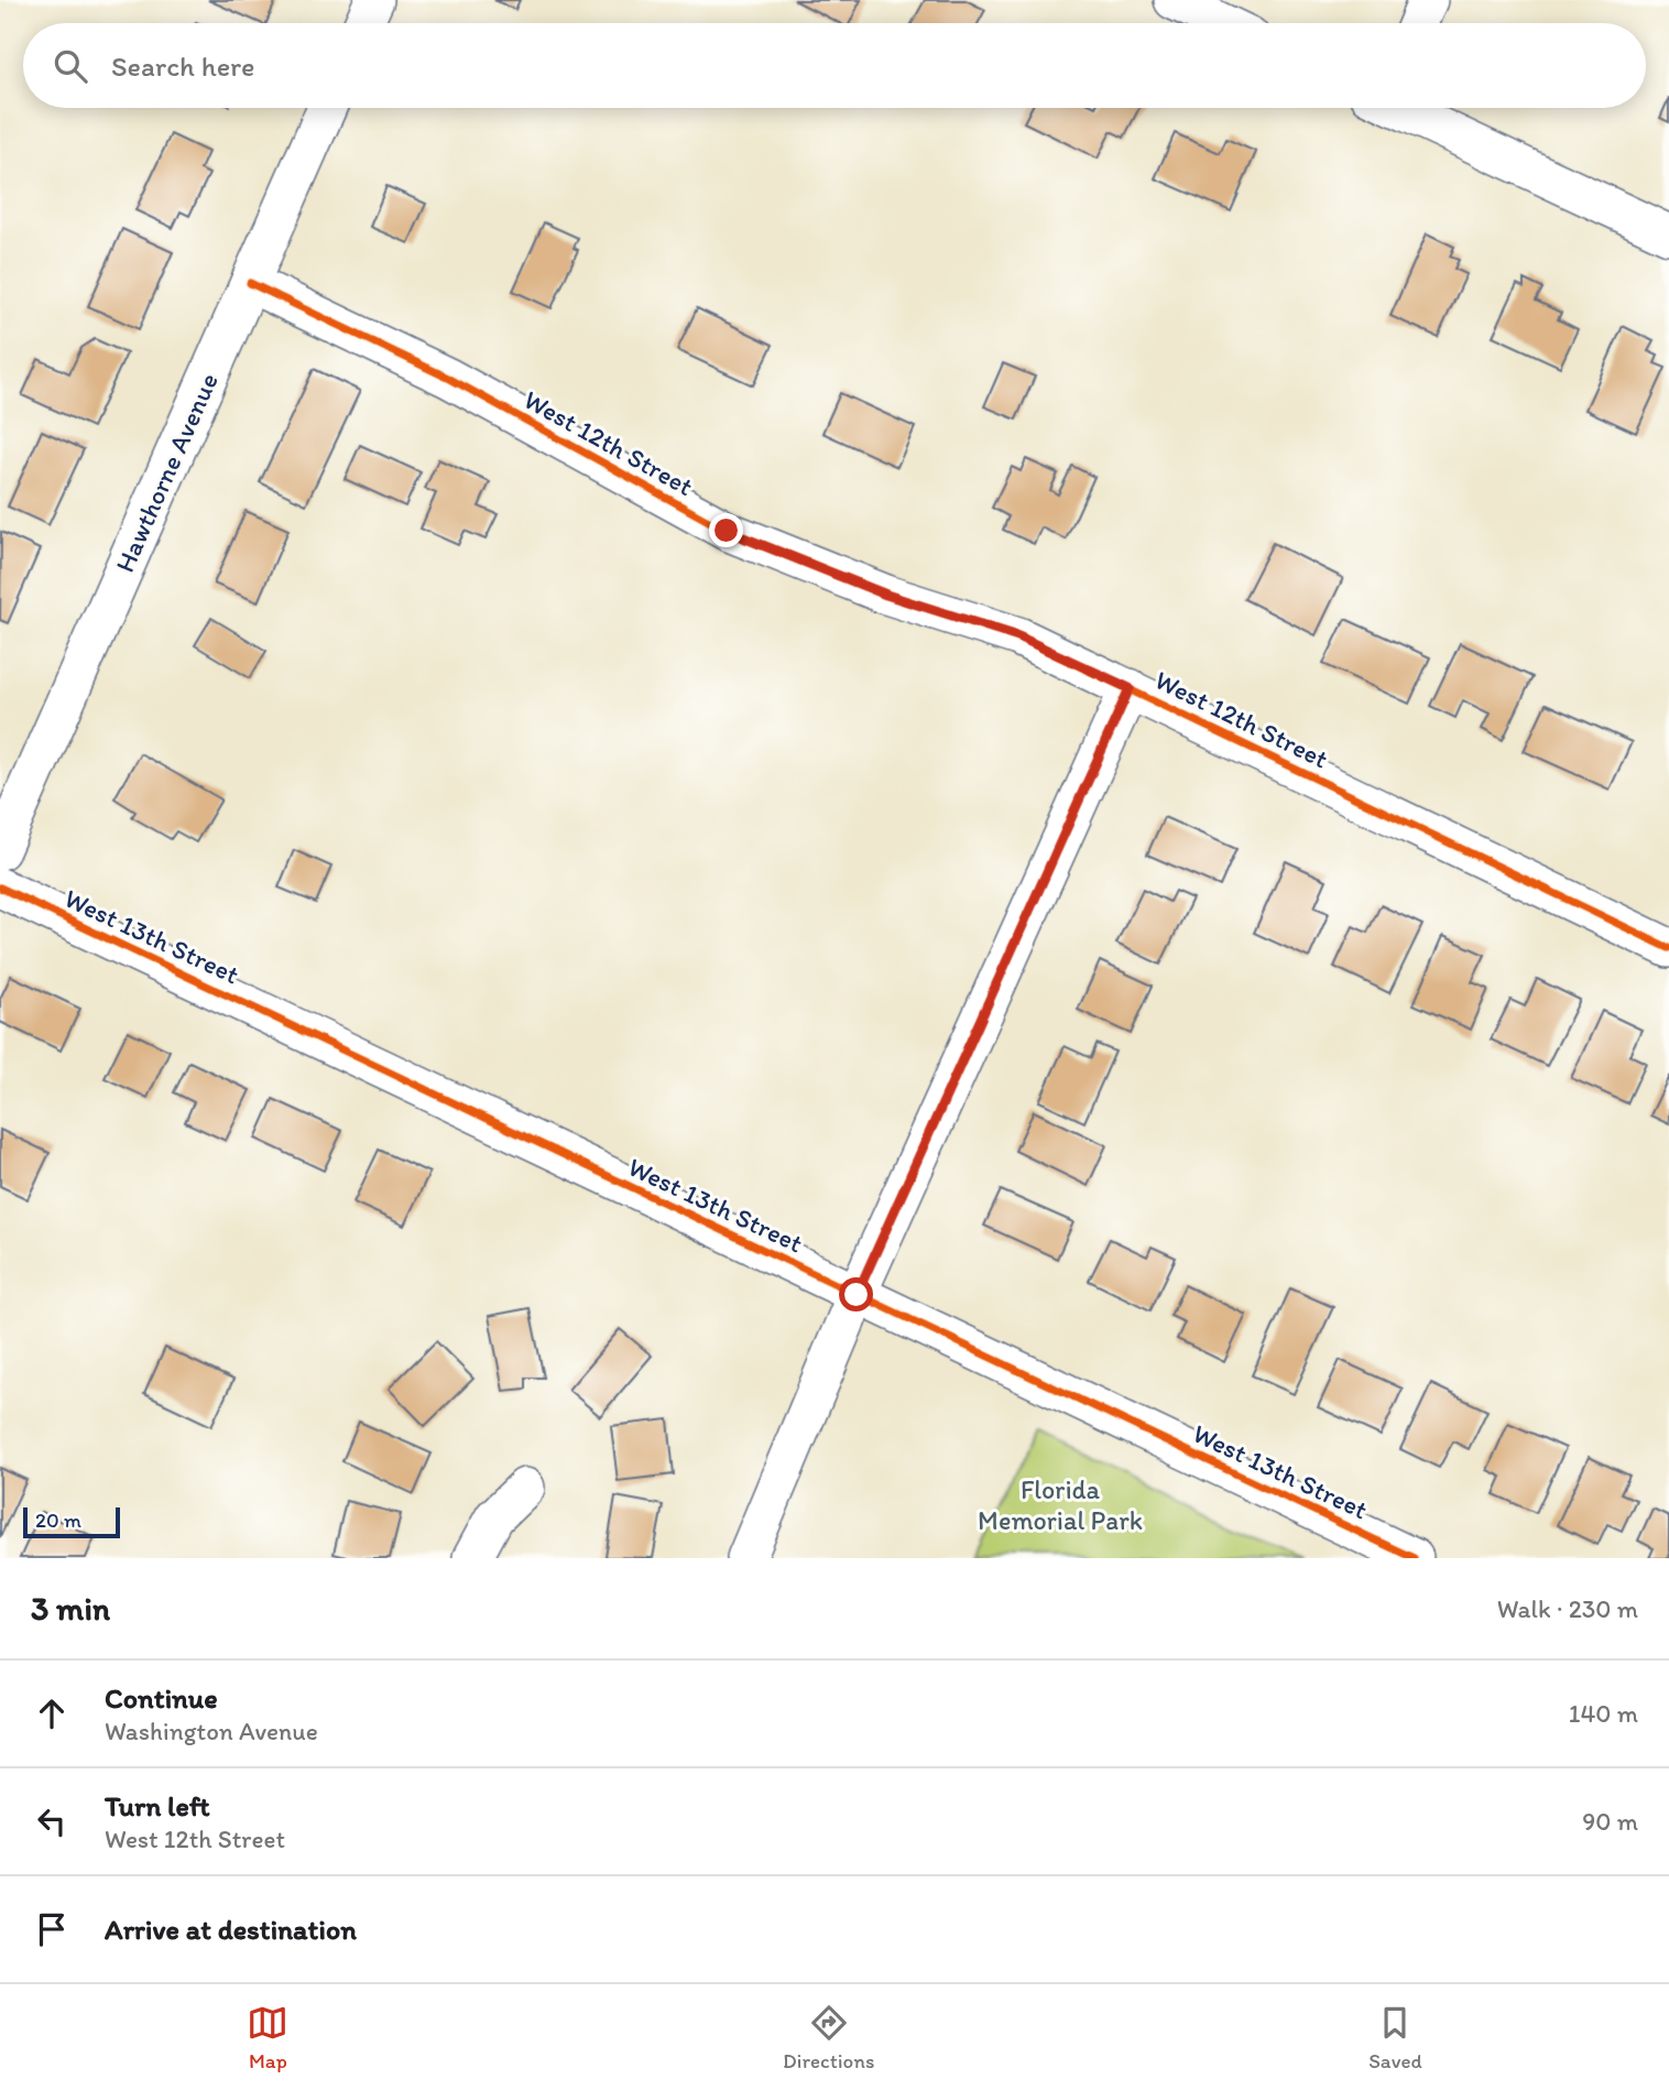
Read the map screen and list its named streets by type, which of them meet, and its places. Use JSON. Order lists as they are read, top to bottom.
{
  "streets": {
    "street": ["West 12th Street", "Hawthorne Avenue", "West 13th Street"]
  },
  "crossings": [
    ["West 12th Street", "Hawthorne Avenue"]
  ],
  "parks": ["Florida Memorial Park"],
  "scale_bar": "20 m",
  "page": {
    "search": "Search here",
    "scale": "20 m",
    "heading": ["3 min", "Walk · 230 m"],
    "list": [
      ["Continue", "Washington Avenue", "140 m"],
      ["Turn left", "West 12th Street", "90 m"],
      "Arrive at destination"
    ],
    "nav": ["Map", "Directions", "Saved"]
  }
}
